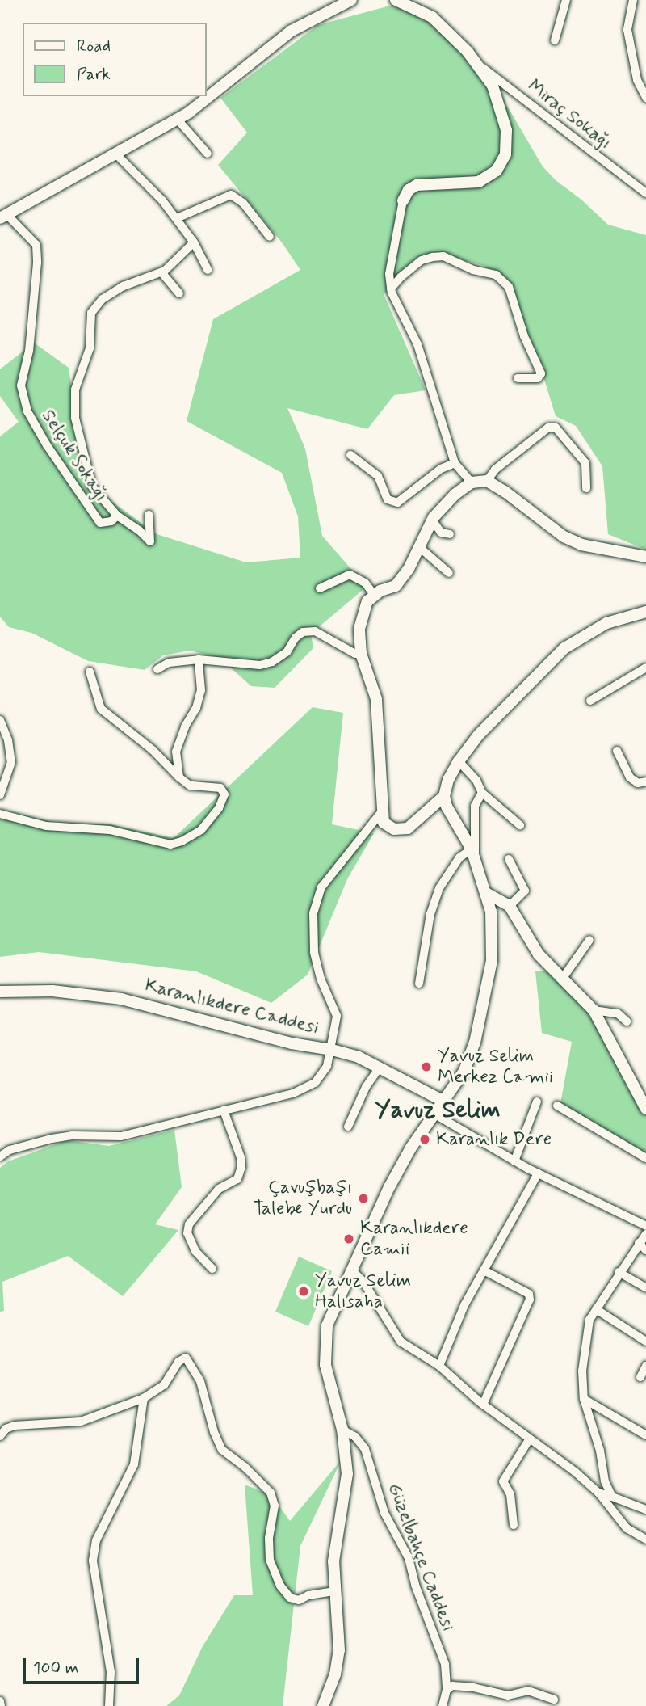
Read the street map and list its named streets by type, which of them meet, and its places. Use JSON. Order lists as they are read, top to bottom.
{
  "streets": {
    "street": [
      "Miraç Sokağı",
      "Selçuk Sokağı",
      "Karanlıkdere Caddesi",
      "Güzelbahçe Caddesi"
    ]
  },
  "districts": ["Yavuz Selim"],
  "places": [
    "Yavuz Selim Merkez Camii",
    "Karanlık Dere",
    "Çavuşbaşı Talebe Yurdu",
    "Karanlıkdere Camii",
    "Yavuz Selim Halısaha"
  ],
  "legend": ["Road", "Park"],
  "scale_bar": "100 m"
}
